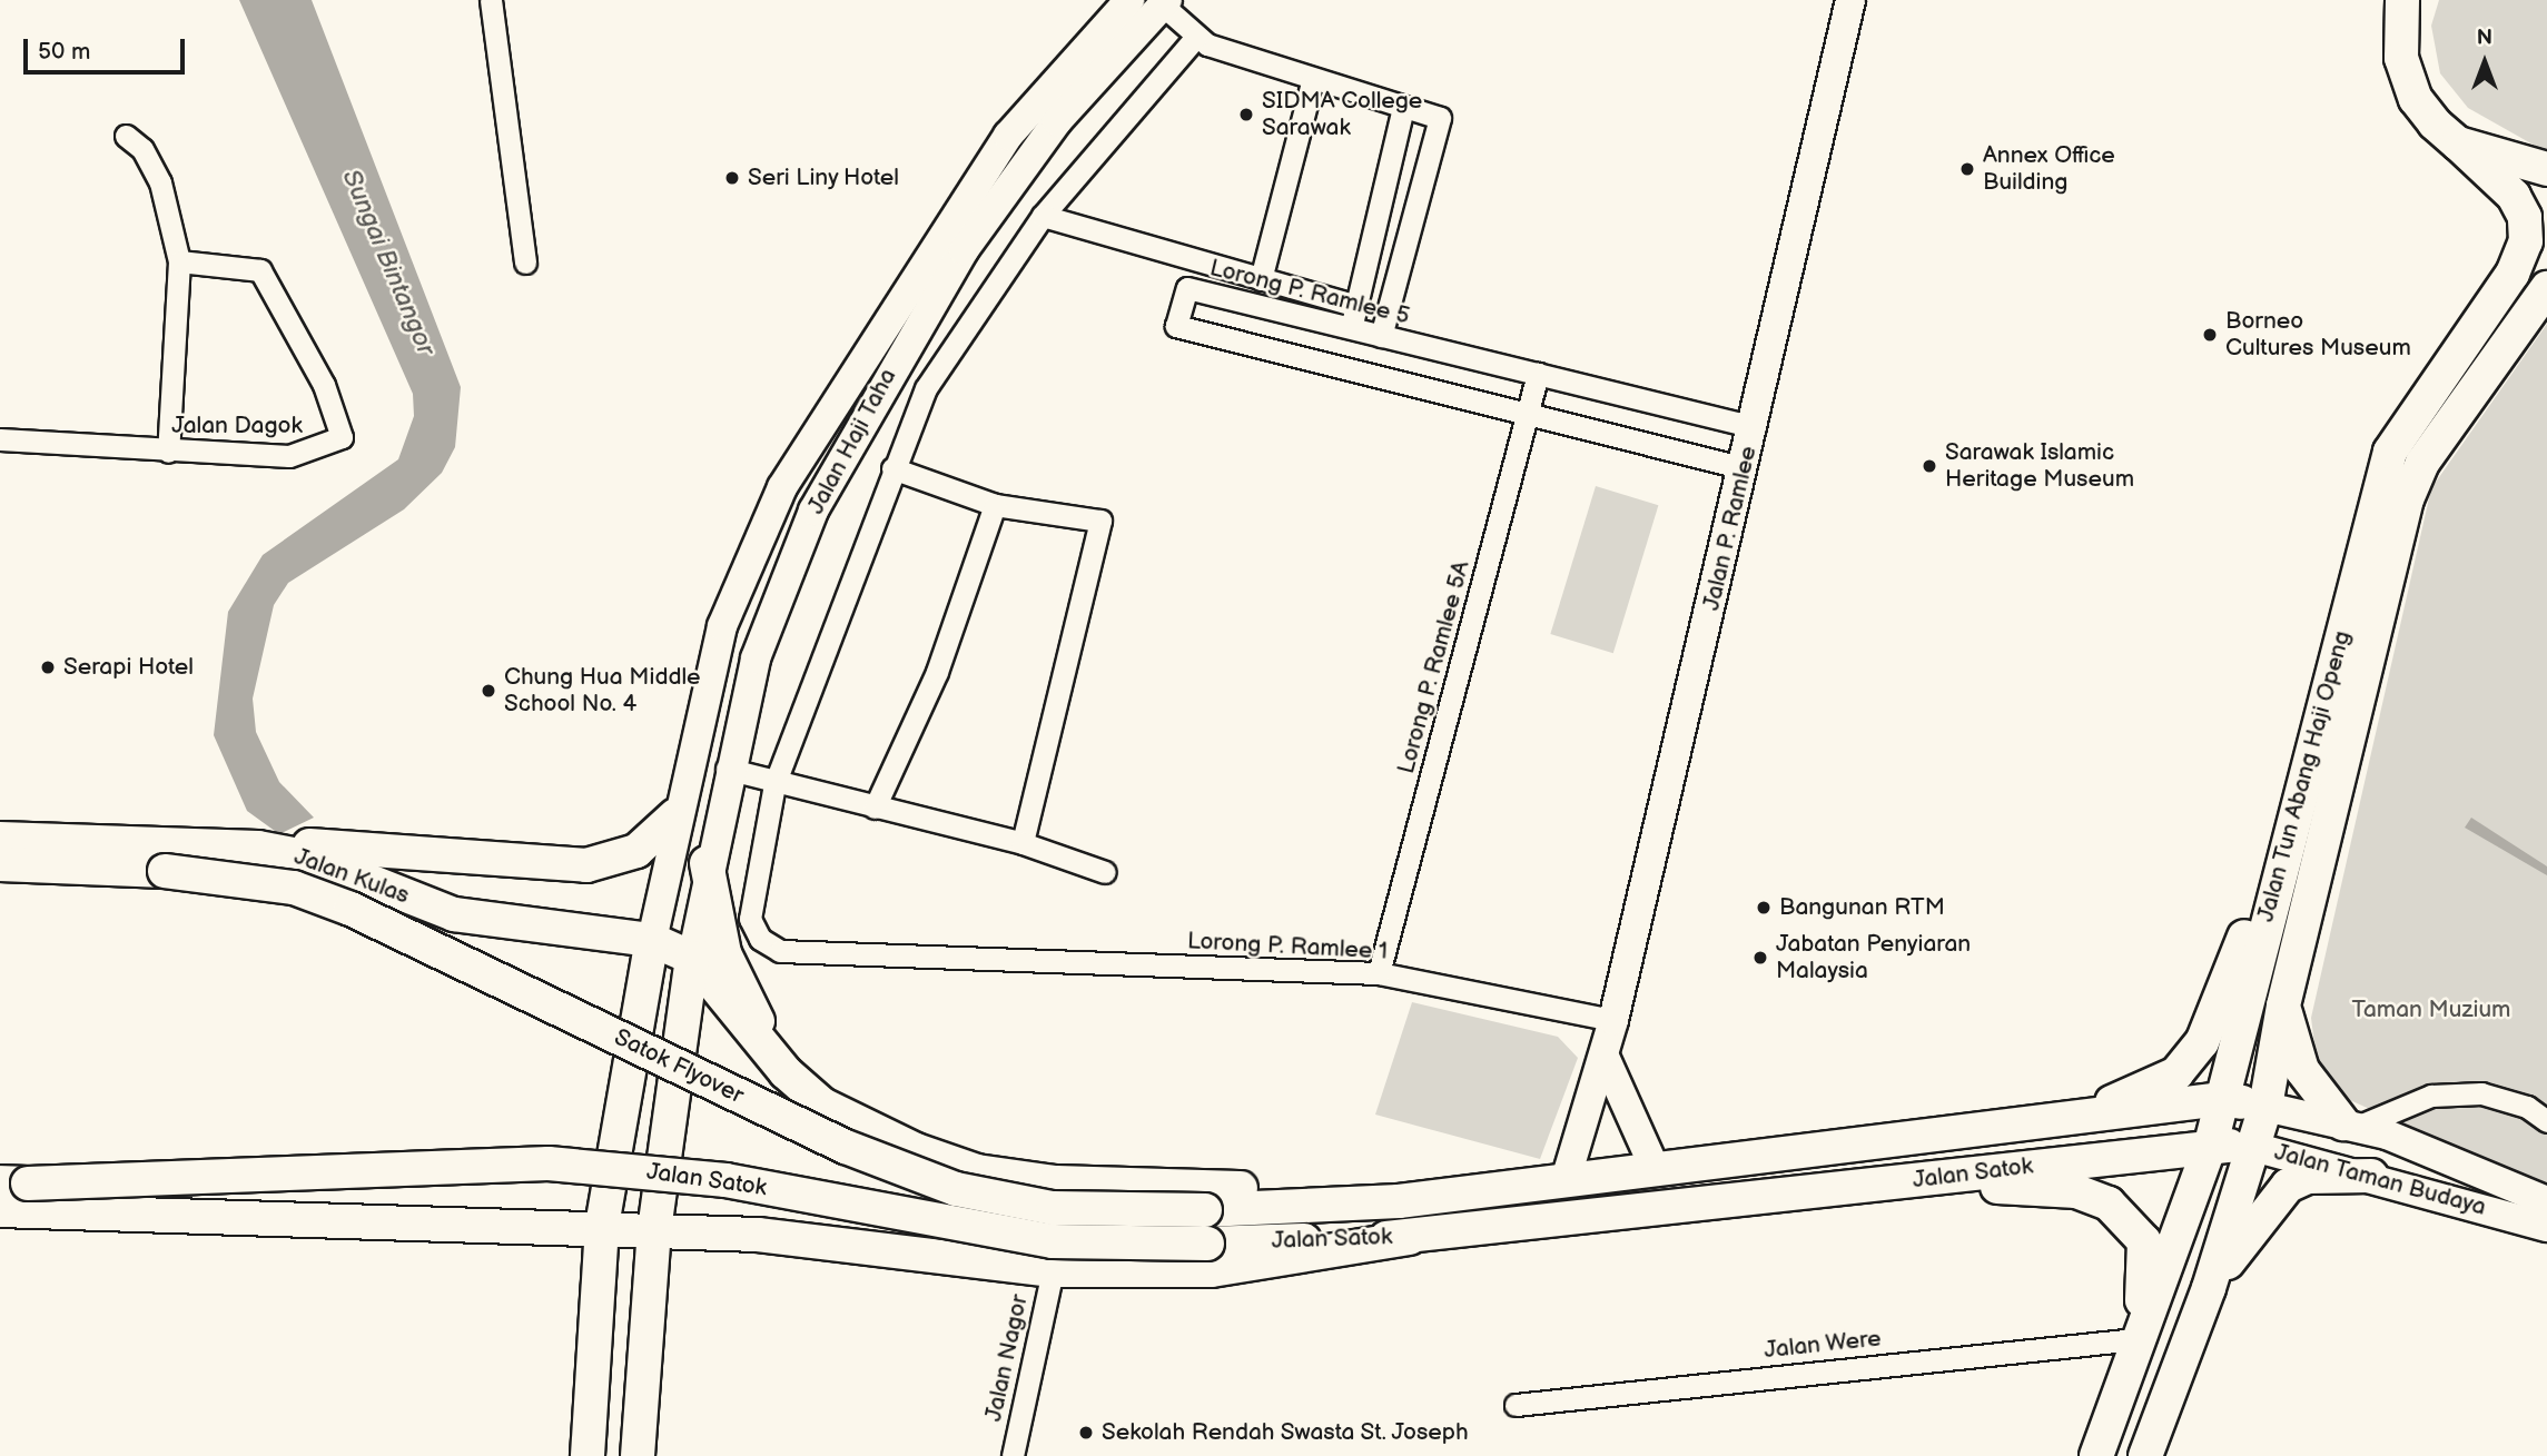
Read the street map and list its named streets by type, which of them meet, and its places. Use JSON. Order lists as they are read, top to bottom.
{
  "streets": {
    "main road": [
      "Jalan Haji Taha",
      "Jalan P. Ramlee",
      "Jalan Tun Abang Haji Openg",
      "Jalan Kulas",
      "Satok Flyover",
      "Jalan Satok",
      "Jalan Taman Budaya"
    ],
    "street": [
      "Lorong P. Ramlee 5",
      "Jalan Dagok",
      "Lorong P. Ramlee 5A",
      "Lorong P. Ramlee 1",
      "Jalan Were",
      "Jalan Nagor"
    ]
  },
  "crossings": [
    ["Lorong P. Ramlee 5", "Jalan P. Ramlee"],
    ["Lorong P. Ramlee 5", "Lorong P. Ramlee 5A"],
    ["Jalan Haji Taha", "Jalan Kulas"],
    ["Jalan Haji Taha", "Jalan Satok"],
    ["Jalan P. Ramlee", "Lorong P. Ramlee 1"],
    ["Jalan P. Ramlee", "Jalan Satok"],
    ["Lorong P. Ramlee 5A", "Lorong P. Ramlee 1"],
    ["Jalan Tun Abang Haji Openg", "Jalan Satok"],
    ["Jalan Tun Abang Haji Openg", "Jalan Taman Budaya"],
    ["Jalan Tun Abang Haji Openg", "Jalan Were"],
    ["Jalan Kulas", "Jalan Satok"],
    ["Satok Flyover", "Jalan Satok"],
    ["Jalan Satok", "Jalan Taman Budaya"],
    ["Jalan Satok", "Jalan Nagor"]
  ],
  "water": ["Sungai Bintangor"],
  "parks": ["Taman Muzium"],
  "places": [
    "SIDMA College Sarawak",
    "Annex Office Building",
    "Seri Liny Hotel",
    "Borneo Cultures Museum",
    "Sarawak Islamic Heritage Museum",
    "Serapi Hotel",
    "Chung Hua Middle School No. 4",
    "Bangunan RTM",
    "Jabatan Penyiaran Malaysia",
    "Sekolah Rendah Swasta St. Joseph"
  ],
  "scale_bar": "50 m",
  "north": "top"
}
